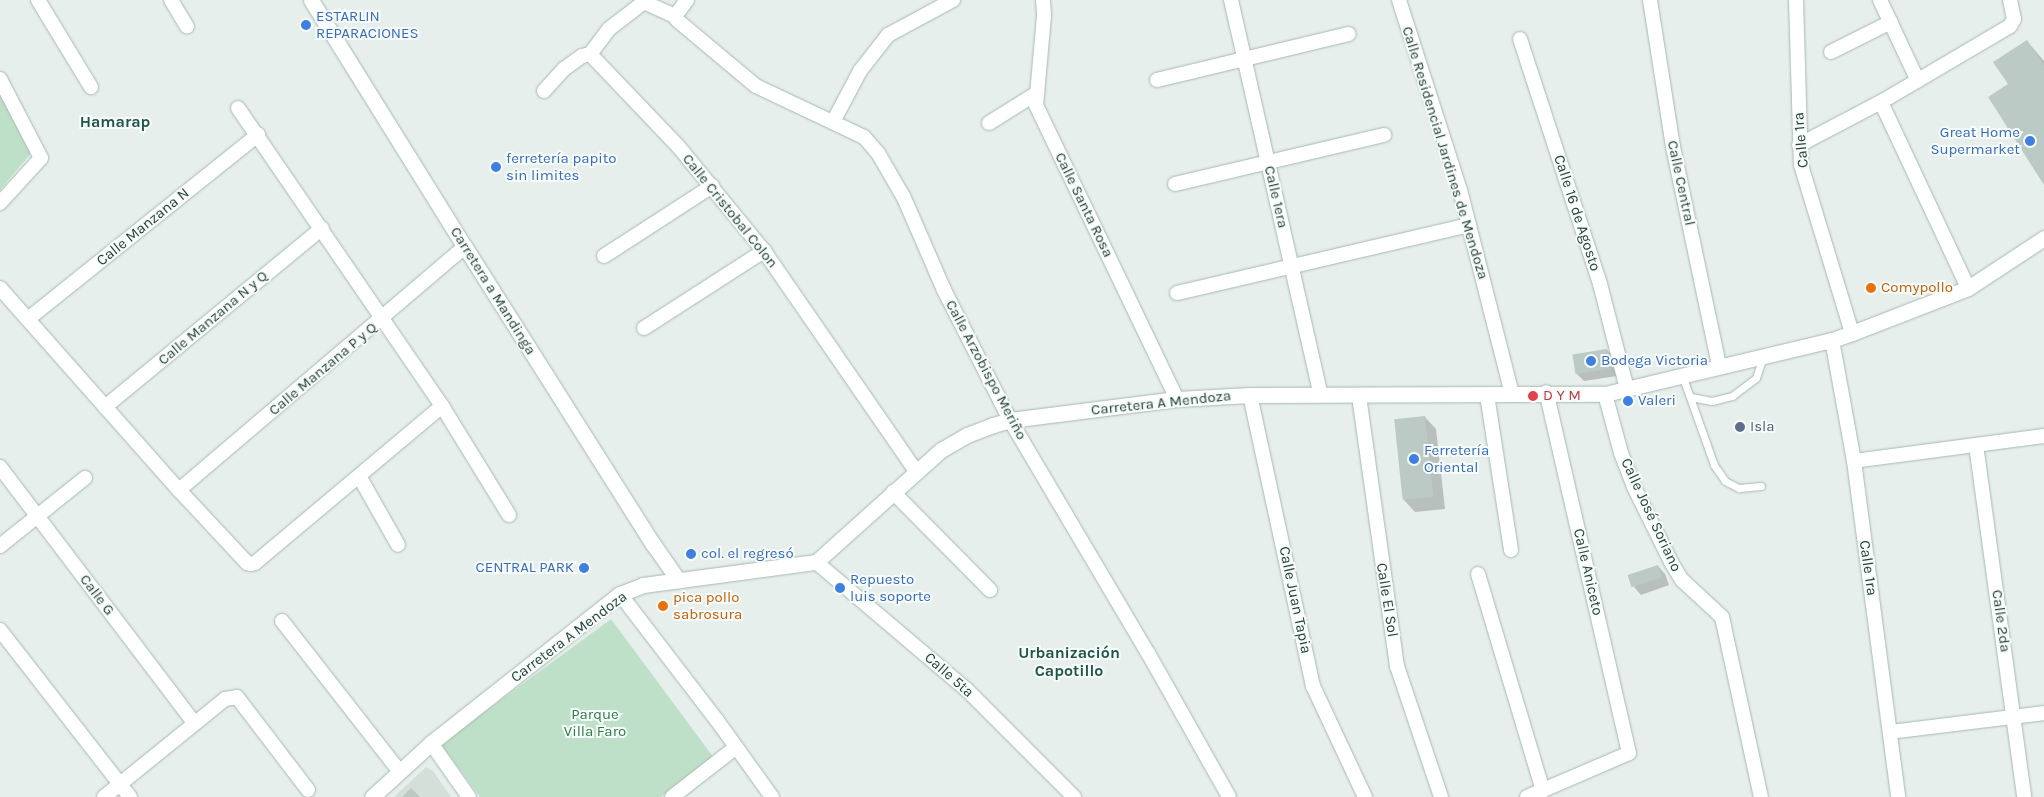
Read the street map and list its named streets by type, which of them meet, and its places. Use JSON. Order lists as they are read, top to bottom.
{
  "streets": {
    "street": [
      "Calle 1ra",
      "Calle Residencial Jardines de Mendoza",
      "Calle Central",
      "Calle 1era",
      "Calle Santa Rosa",
      "Calle Cristobal Colon",
      "Calle 16 de Agosto",
      "Calle Manzana N",
      "Carretera a Mandinga",
      "Calle Manzana N y Q",
      "Calle Manzana P y Q",
      "Calle Arzobispo Meriño",
      "Carretera A Mendoza",
      "Calle José Soriano",
      "Calle Aniceto",
      "Calle G",
      "Calle Juan Tapia",
      "Calle El Sol",
      "Calle 2da",
      "Calle 5ta"
    ]
  },
  "crossings": [
    ["Calle 1ra", "Carretera A Mendoza"],
    ["Calle Residencial Jardines de Mendoza", "Carretera A Mendoza"],
    ["Calle Central", "Carretera A Mendoza"],
    ["Calle 1era", "Carretera A Mendoza"],
    ["Calle Santa Rosa", "Carretera A Mendoza"],
    ["Calle Cristobal Colon", "Carretera A Mendoza"],
    ["Calle 16 de Agosto", "Carretera A Mendoza"],
    ["Carretera a Mandinga", "Calle Manzana P y Q"],
    ["Carretera a Mandinga", "Carretera A Mendoza"],
    ["Calle Arzobispo Meriño", "Carretera A Mendoza"],
    ["Carretera A Mendoza", "Calle José Soriano"],
    ["Carretera A Mendoza", "Calle Aniceto"],
    ["Carretera A Mendoza", "Calle Juan Tapia"],
    ["Carretera A Mendoza", "Calle El Sol"],
    ["Carretera A Mendoza", "Calle 5ta"]
  ],
  "districts": ["Hamarap", "Urbanización Capotillo"],
  "parks": ["Parque Villa Faro"],
  "places": [
    "ESTARLIN REPARACIONES",
    "Great Home Supermarket",
    "ferretería papito sin limites",
    "Comypollo",
    "Bodega Victoria",
    "D Y M",
    "Valeri",
    "Isla",
    "Ferretería Oriental",
    "col. el regresó",
    "CENTRAL PARK",
    "Repuesto luis soporte",
    "pica pollo sabrosura"
  ]
}
